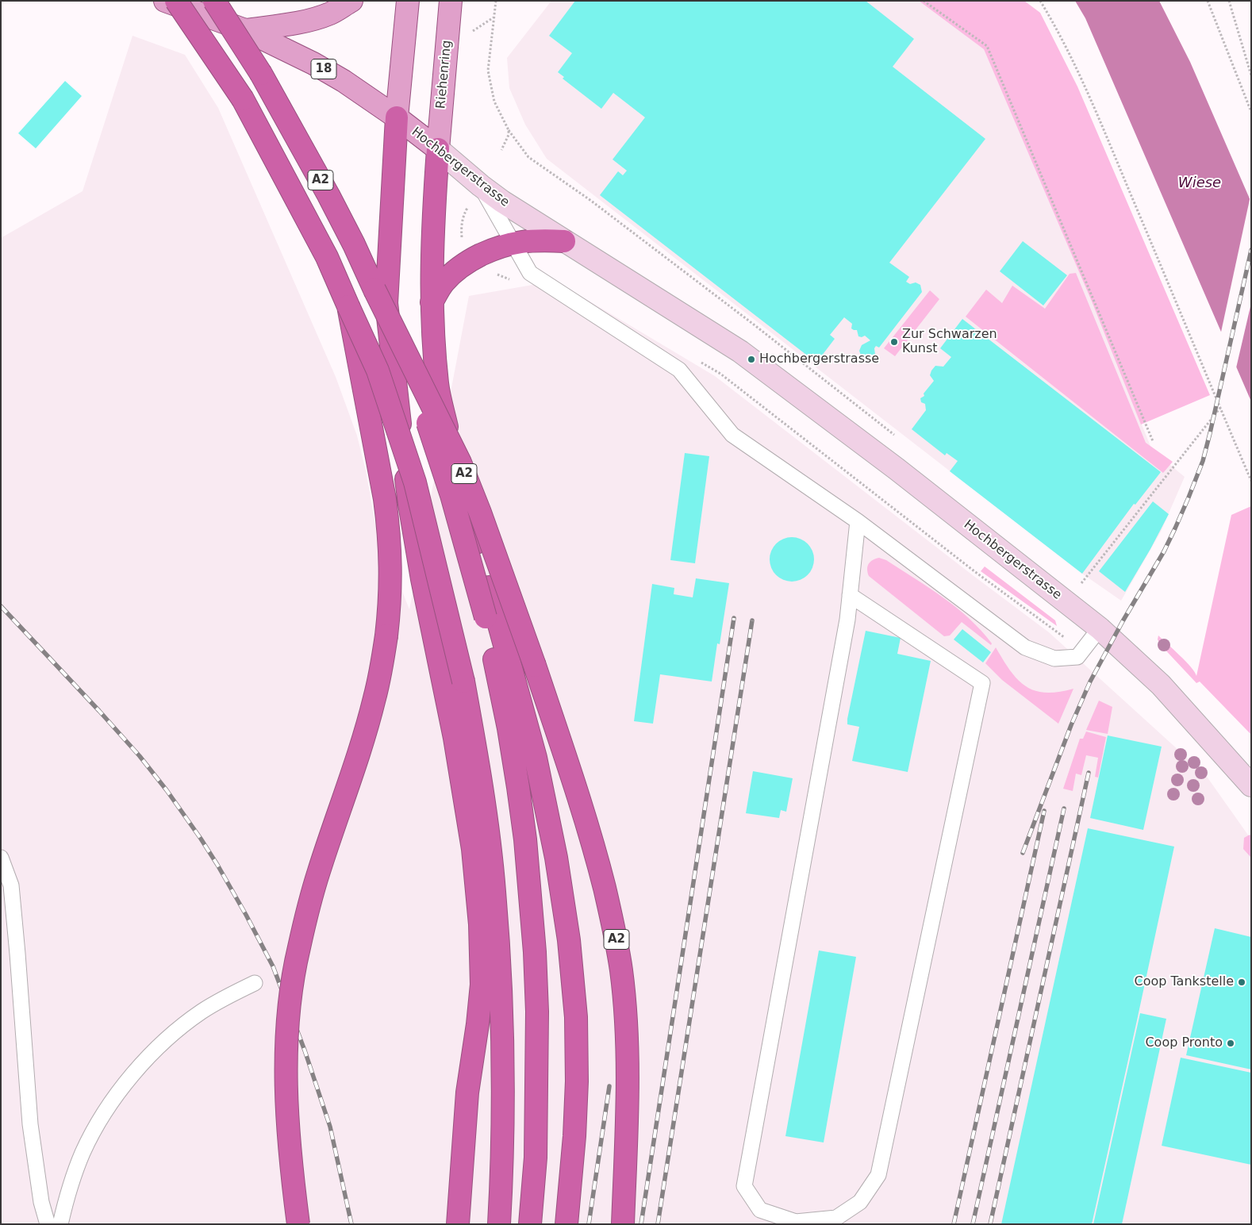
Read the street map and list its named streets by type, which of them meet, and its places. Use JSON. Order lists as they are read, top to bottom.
{
  "streets": {
    "highway": ["A2"],
    "main road": ["18", "Riehenring", "Hochbergerstrasse"]
  },
  "crossings": [
    ["18", "Hochbergerstrasse"],
    ["Riehenring", "Hochbergerstrasse"]
  ],
  "water": ["Wiese"],
  "places": [
    "Zur Schwarzen Kunst",
    "Hochbergerstrasse",
    "Coop Tankstelle",
    "Coop Pronto"
  ]
}
